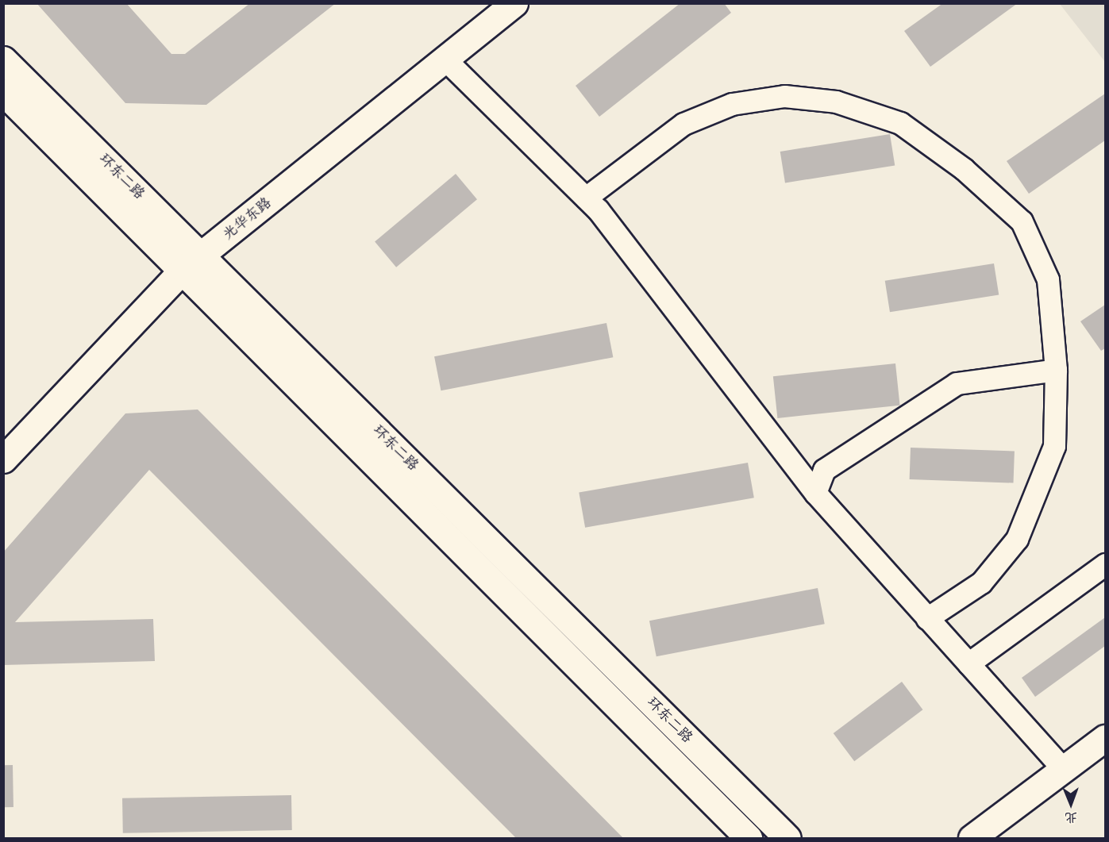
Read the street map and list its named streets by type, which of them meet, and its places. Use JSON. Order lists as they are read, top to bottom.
{
  "streets": {
    "main road": ["环东二路", "光华东路"]
  },
  "crossings": [
    ["环东二路", "光华东路"]
  ],
  "north": "bottom"
}
